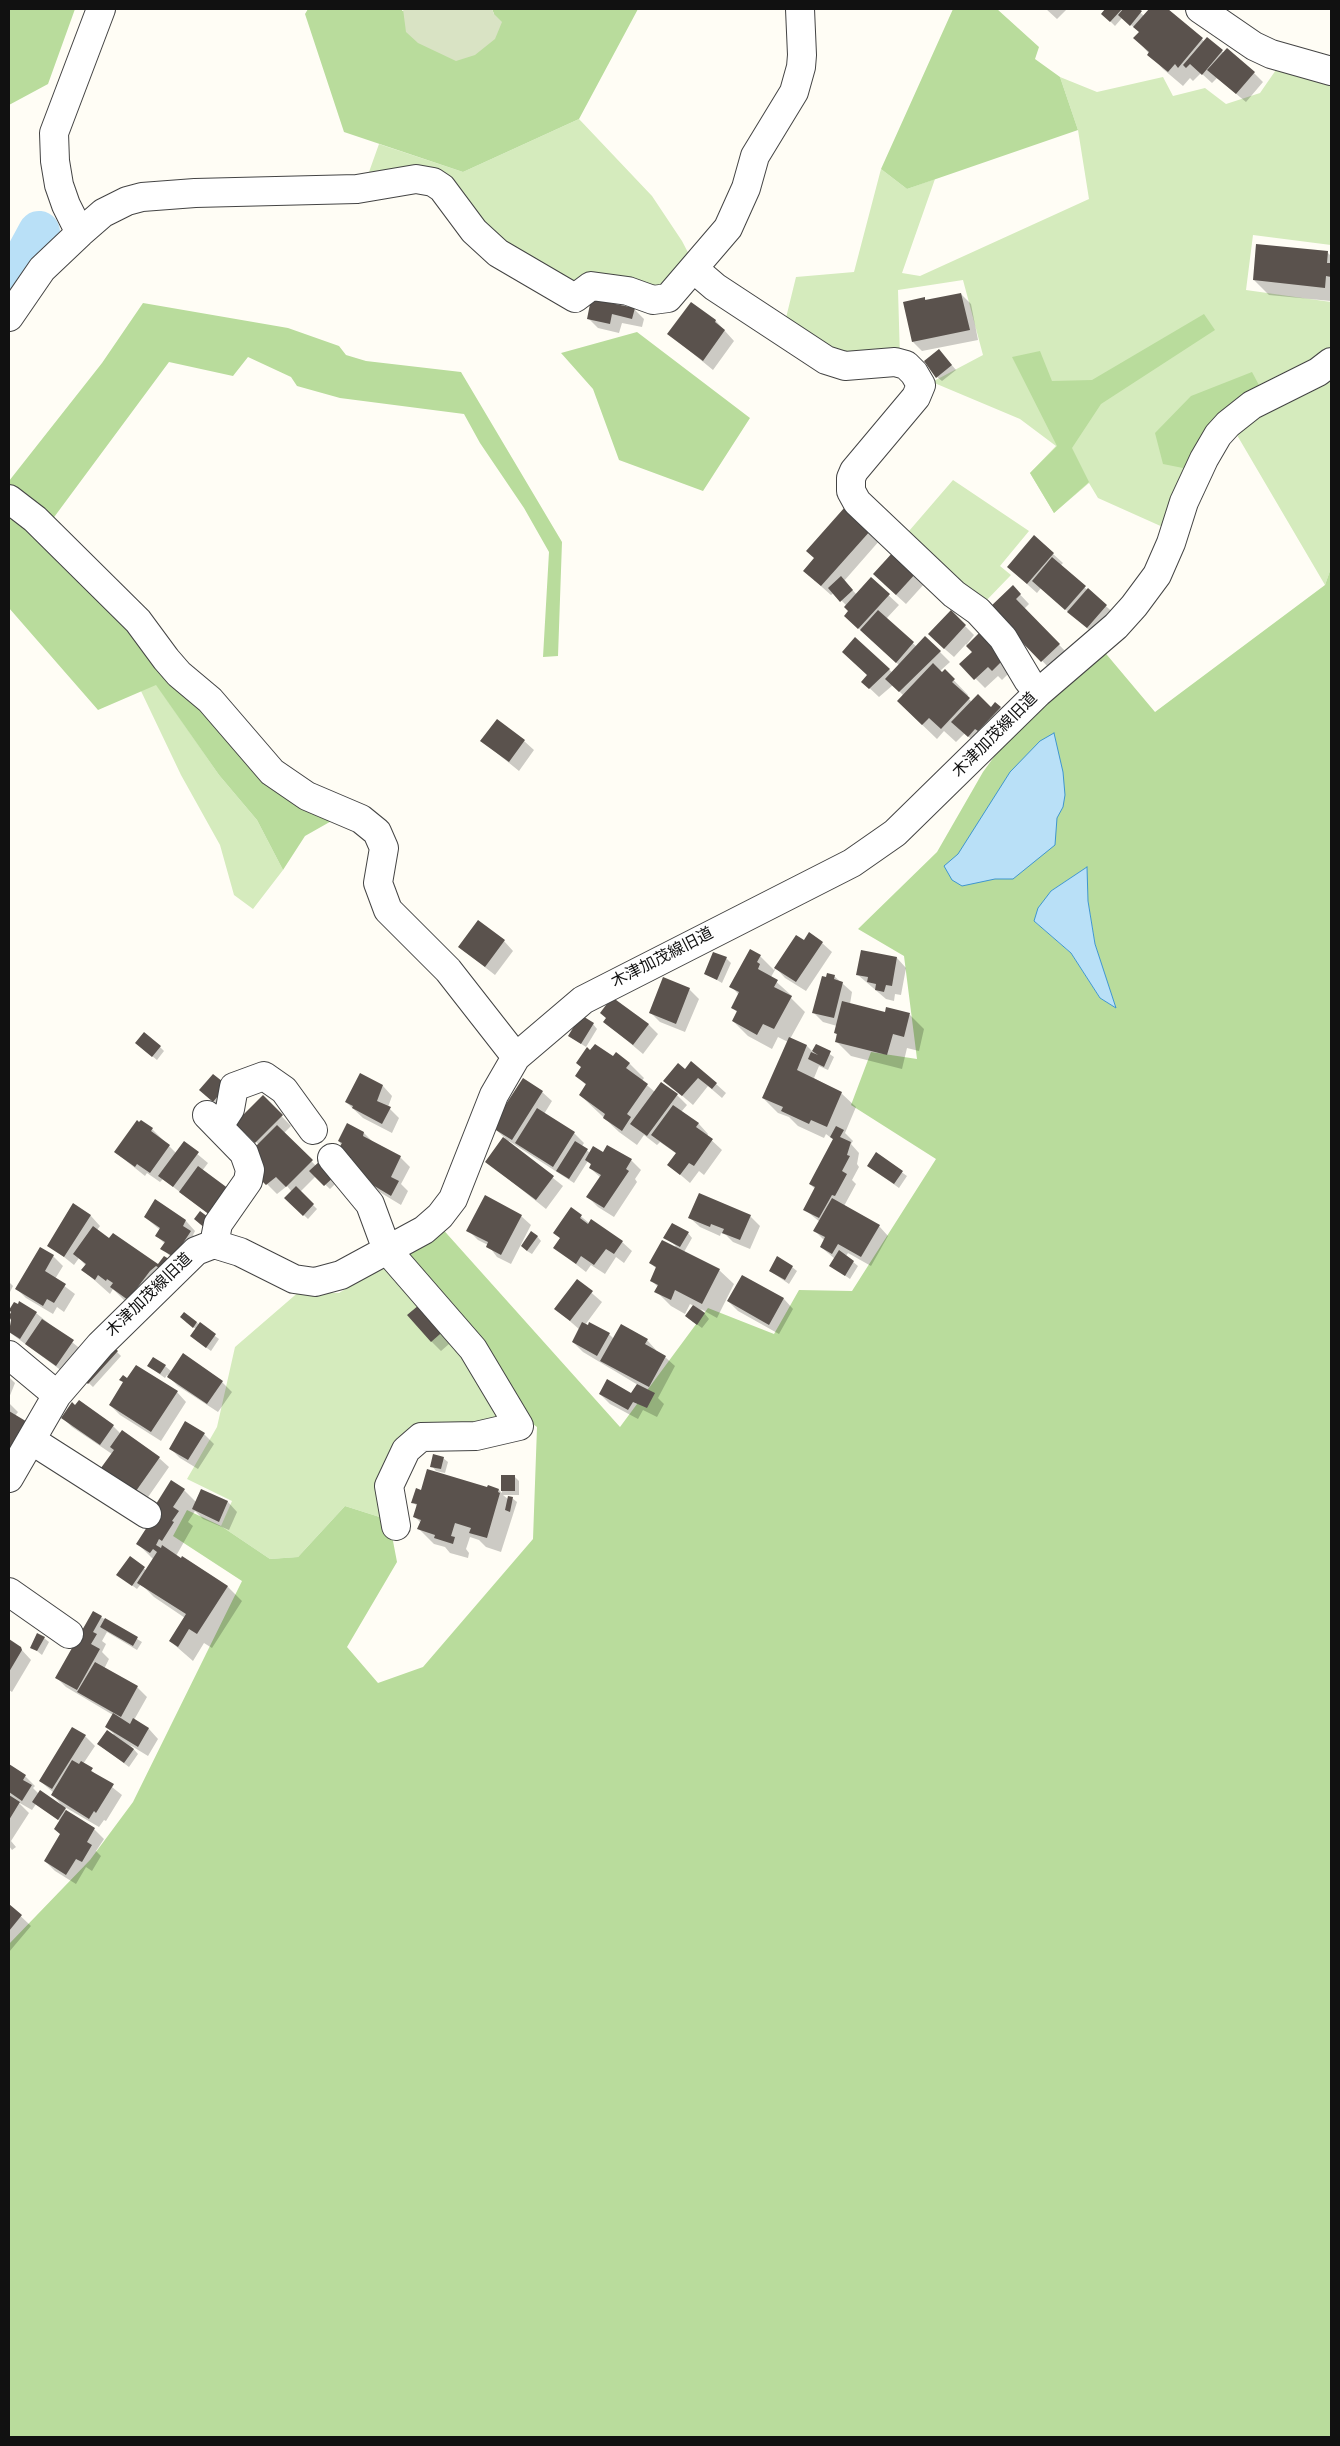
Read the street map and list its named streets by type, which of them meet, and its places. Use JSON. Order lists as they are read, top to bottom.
{
  "streets": {
    "street": ["木津加茂線旧道"]
  }
}
